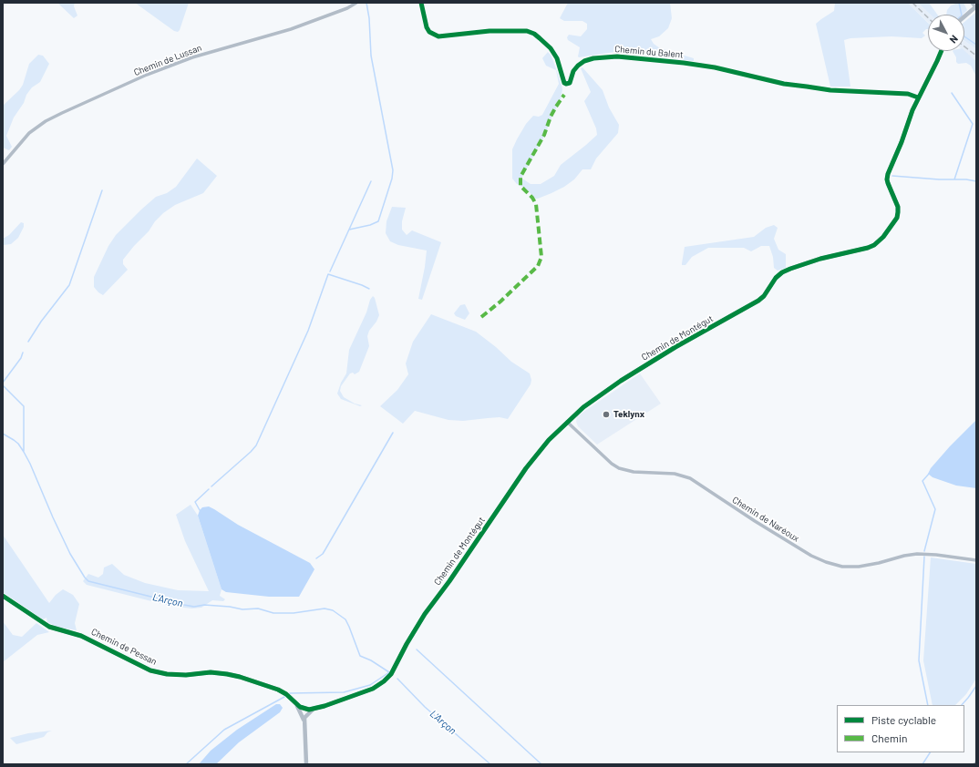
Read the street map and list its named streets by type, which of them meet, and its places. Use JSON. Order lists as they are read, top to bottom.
{
  "streets": {
    "street": [
      "Chemin du Balent",
      "Chemin de Lussan",
      "Chemin de Montégut",
      "Chemin de Naréoux",
      "Chemin de Pessan"
    ]
  },
  "crossings": [
    ["Chemin du Balent", "Chemin de Montégut"],
    ["Chemin de Montégut", "Chemin de Naréoux"],
    ["Chemin de Montégut", "Chemin de Pessan"]
  ],
  "water": ["L'Arçon"],
  "places": ["Teklynx"],
  "legend": ["Piste cyclable", "Chemin"],
  "north": "bottom right"
}
